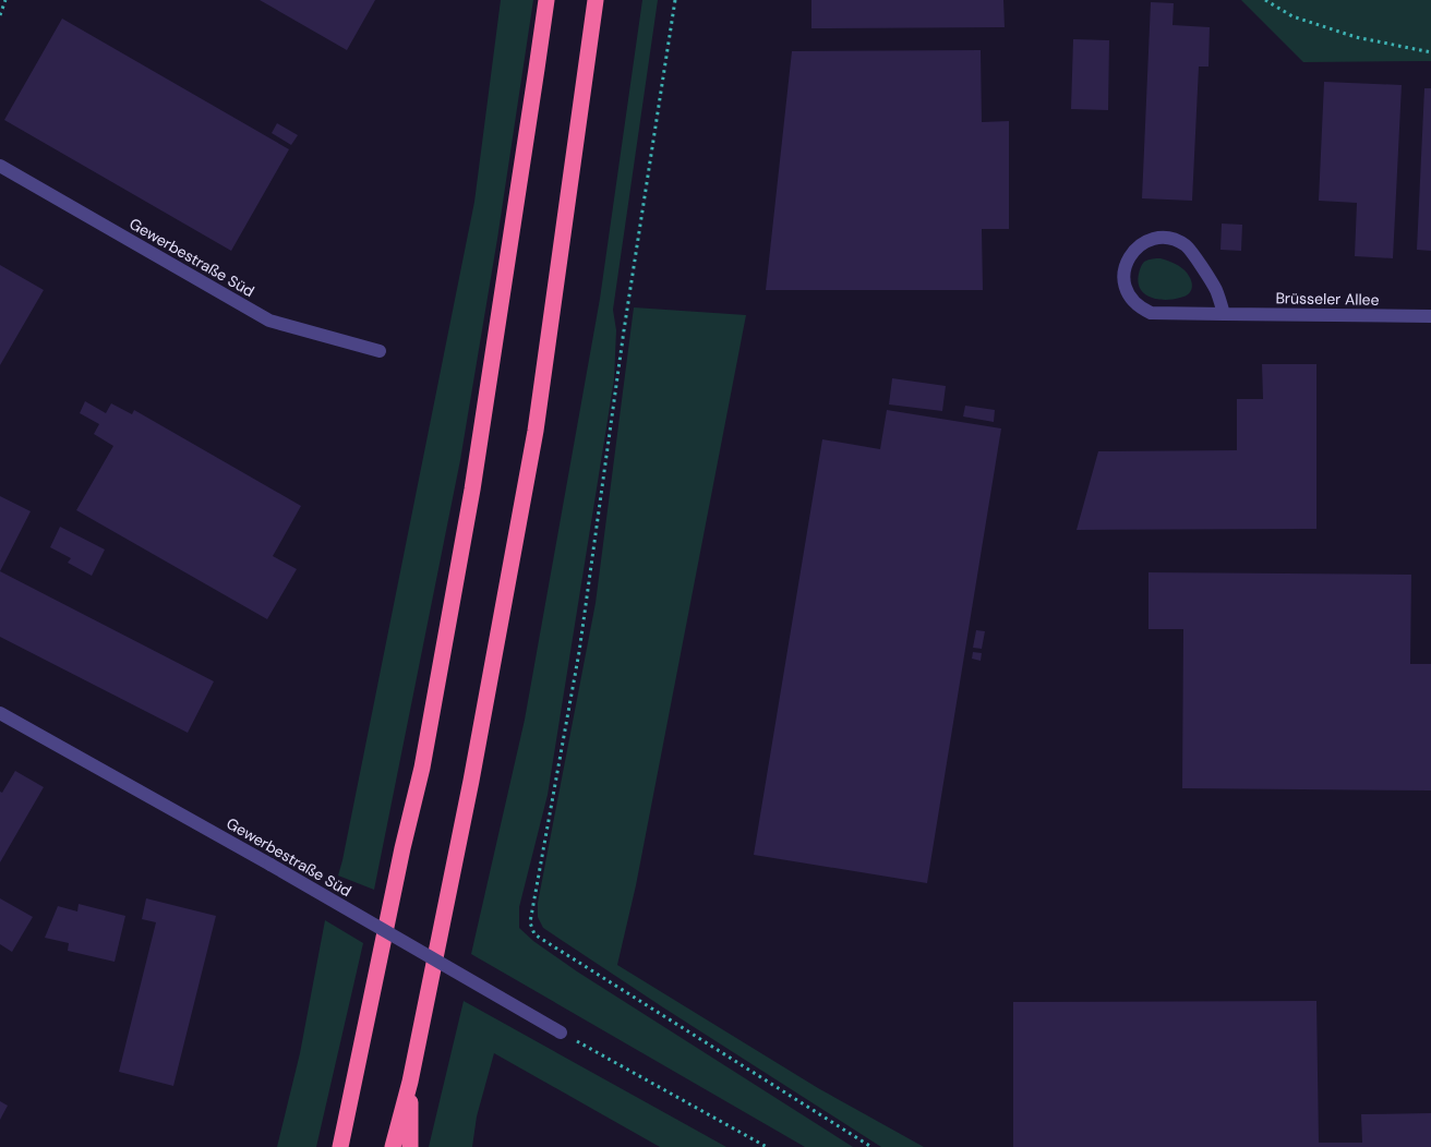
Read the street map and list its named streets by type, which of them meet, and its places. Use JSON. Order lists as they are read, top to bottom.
{
  "streets": {
    "street": ["Gewerbestraße Süd", "Brüsseler Allee"]
  }
}
